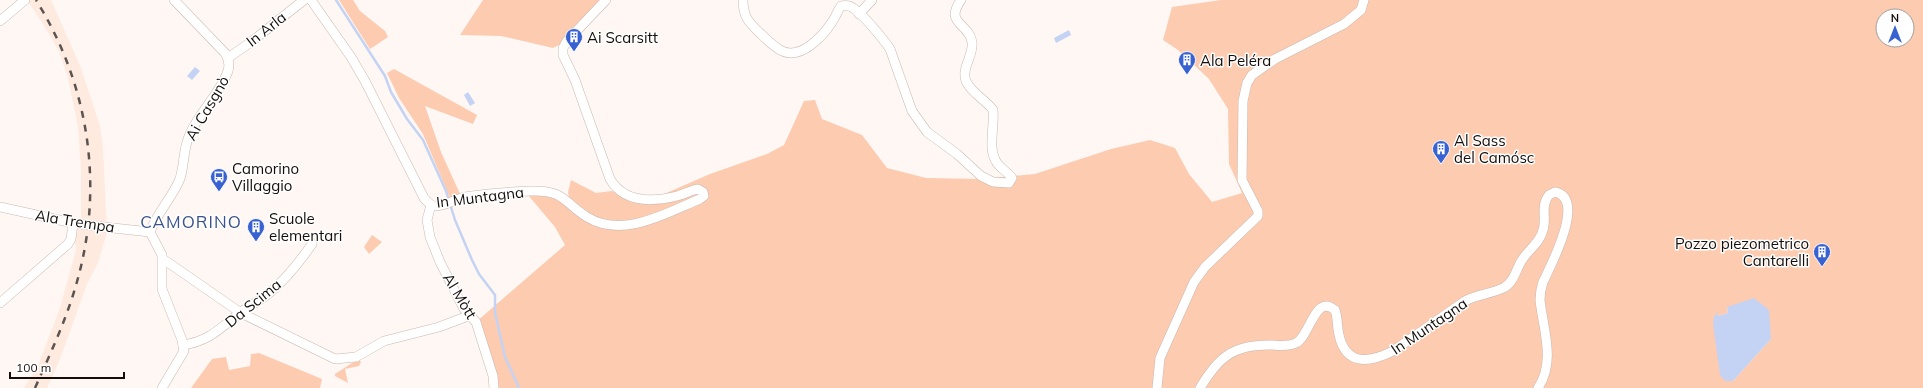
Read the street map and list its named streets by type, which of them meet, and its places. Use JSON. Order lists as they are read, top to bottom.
{
  "streets": {
    "street": [
      "In Arla",
      "Ai Casgnò",
      "In Muntagna",
      "Ala Trempa",
      "Al Mòtt",
      "Da Scima"
    ]
  },
  "crossings": [
    ["In Arla", "Ai Casgnò"],
    ["Ai Casgnò", "Ala Trempa"],
    ["In Muntagna", "Al Mòtt"]
  ],
  "districts": ["CAMORINO"],
  "places": {
    "building": [
      "Ai Scarsitt",
      "Ala Peléra",
      "Al Sass del Camósc",
      "Scuole elementari",
      "Pozzo piezometrico Cantarelli"
    ],
    "bus stop": ["Camorino Villaggio"]
  },
  "scale_bar": "100 m",
  "north": "top"
}
